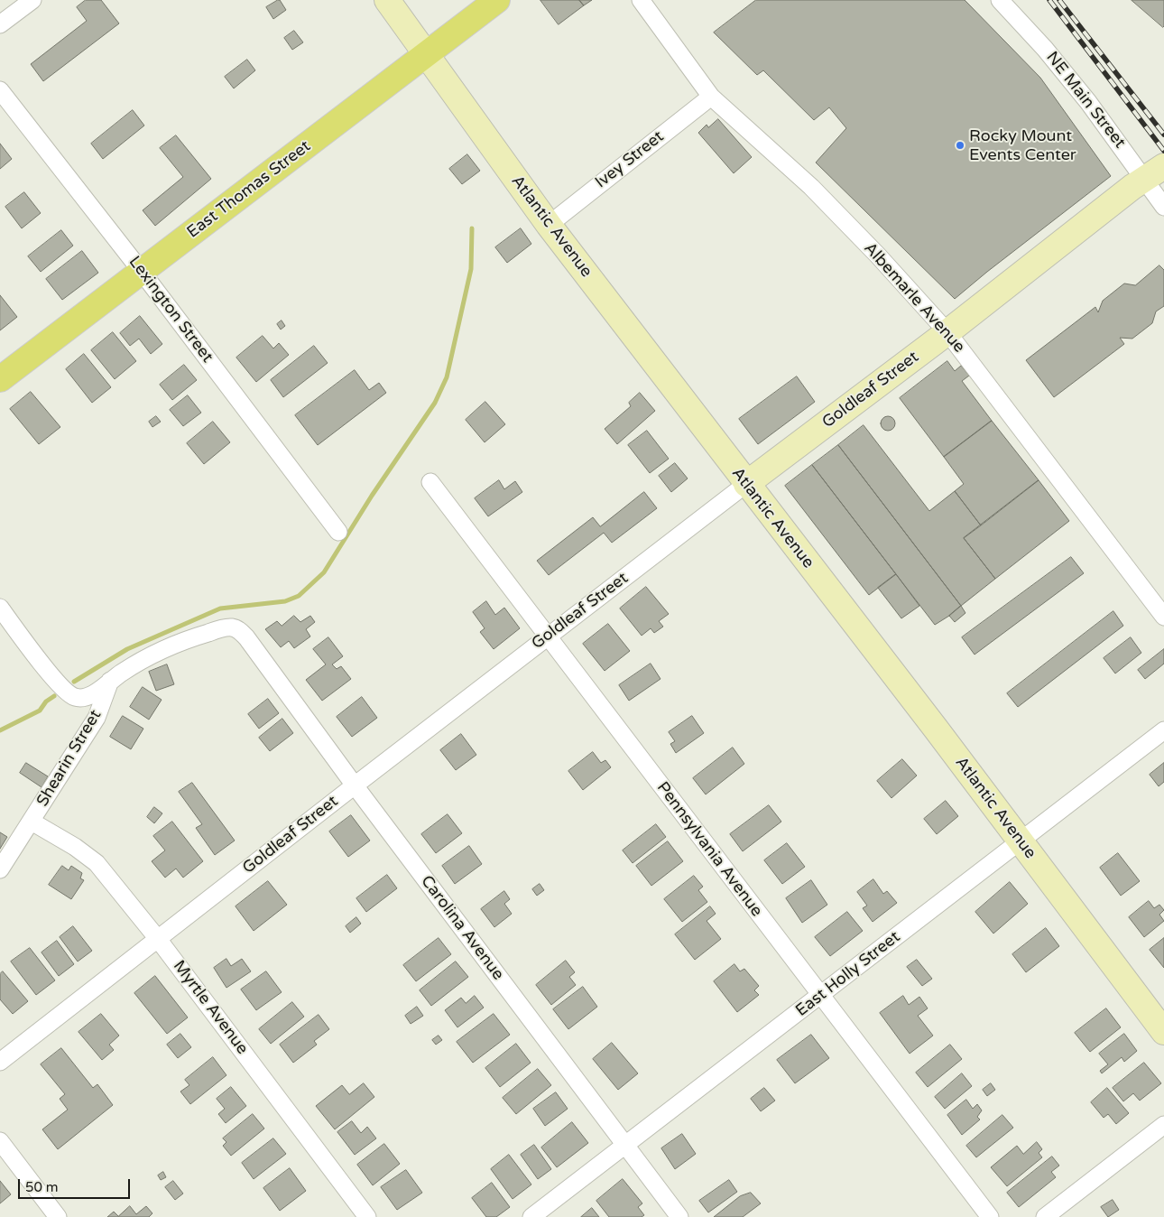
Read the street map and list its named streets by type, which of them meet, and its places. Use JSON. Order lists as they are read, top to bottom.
{
  "streets": {
    "main road": ["East Thomas Street", "Atlantic Avenue", "Goldleaf Street"],
    "street": [
      "NE Main Street",
      "Ivey Street",
      "Albemarle Avenue",
      "Lexington Street",
      "Shearin Street",
      "Pennsylvania Avenue",
      "Carolina Avenue",
      "East Holly Street",
      "Myrtle Avenue"
    ]
  },
  "crossings": [
    ["NE Main Street", "Goldleaf Street"],
    ["Ivey Street", "Atlantic Avenue"],
    ["Ivey Street", "Albemarle Avenue"],
    ["East Thomas Street", "Atlantic Avenue"],
    ["East Thomas Street", "Lexington Street"],
    ["Atlantic Avenue", "Goldleaf Street"],
    ["Atlantic Avenue", "East Holly Street"],
    ["Albemarle Avenue", "Goldleaf Street"],
    ["Goldleaf Street", "Pennsylvania Avenue"],
    ["Goldleaf Street", "Carolina Avenue"],
    ["Goldleaf Street", "Myrtle Avenue"],
    ["Shearin Street", "Carolina Avenue"],
    ["Shearin Street", "Myrtle Avenue"],
    ["Pennsylvania Avenue", "East Holly Street"],
    ["Carolina Avenue", "East Holly Street"]
  ],
  "places": ["Rocky Mount Events Center"],
  "scale_bar": "50 m"
}
